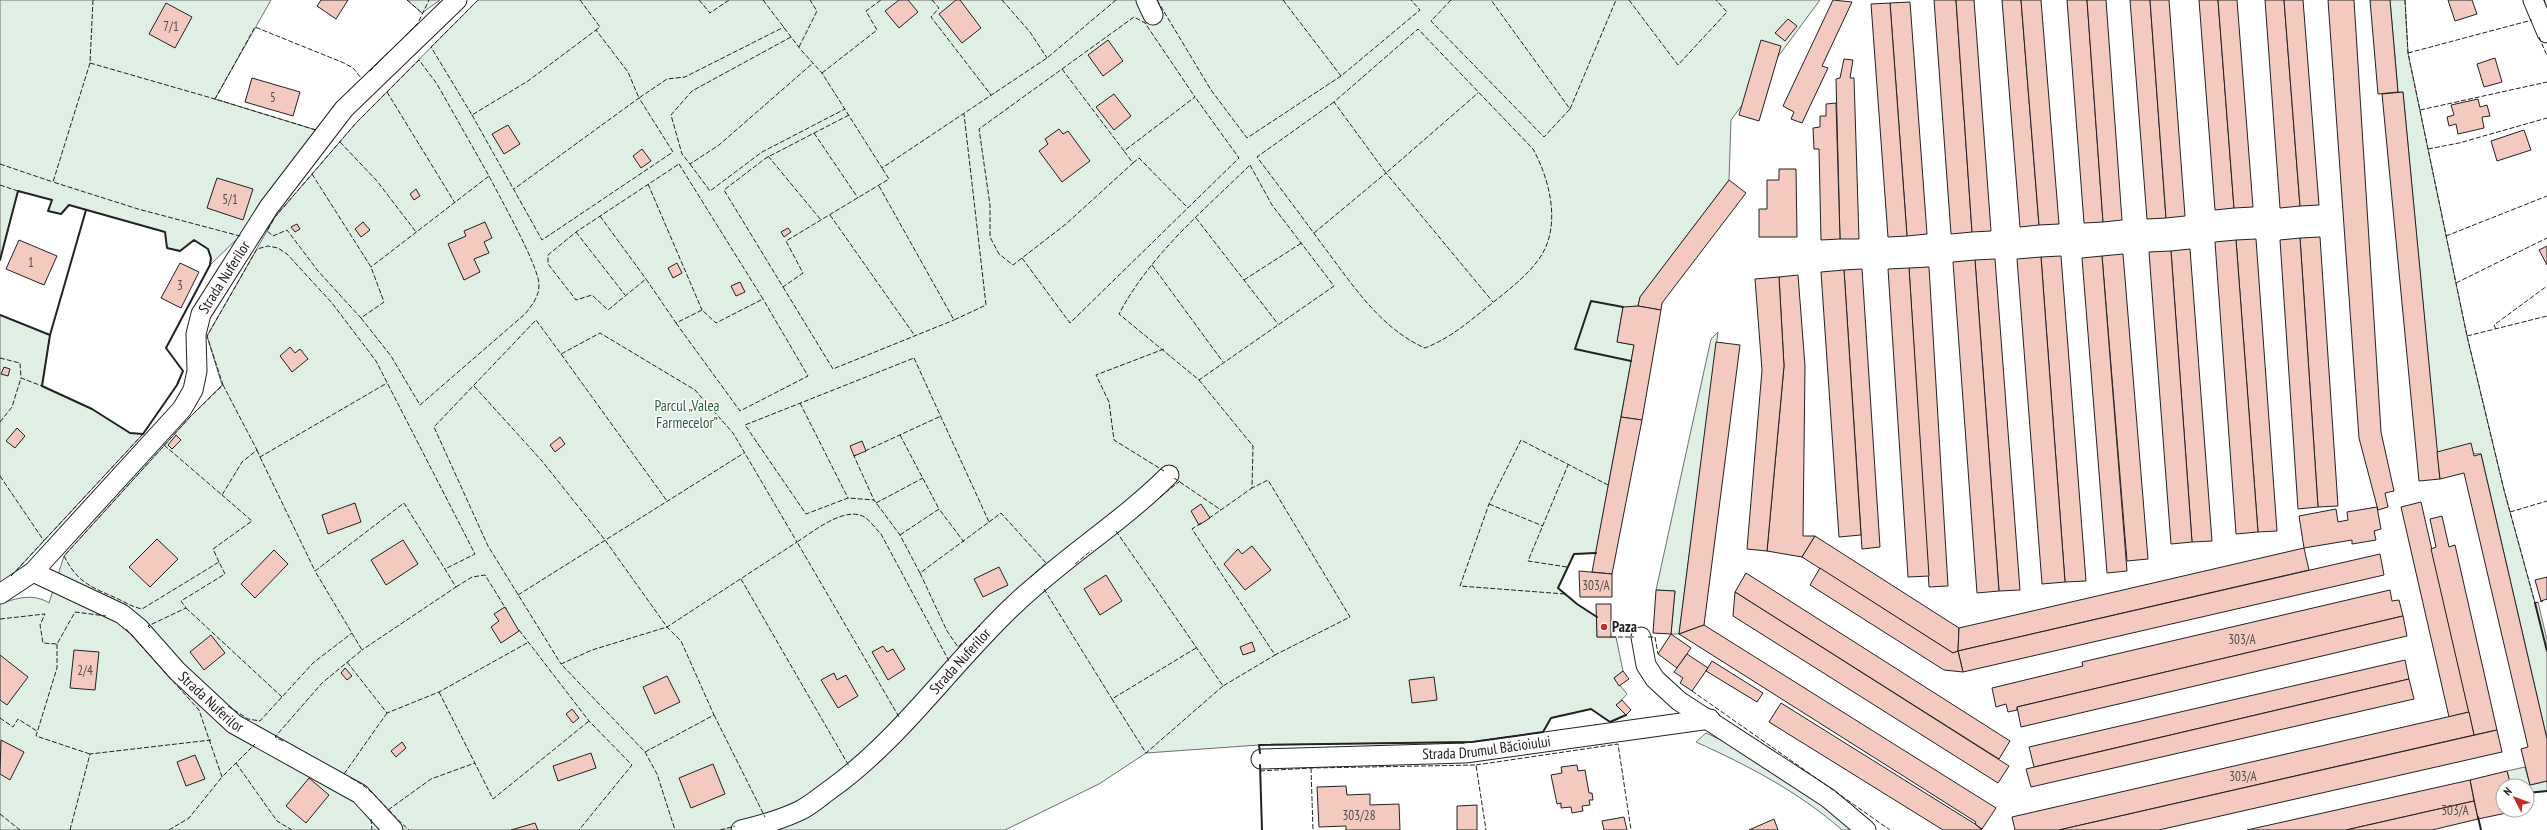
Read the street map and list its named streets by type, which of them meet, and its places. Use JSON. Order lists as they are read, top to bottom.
{
  "streets": {
    "street": ["Strada Nuferilor", "Strada Drumul Băcioiului"]
  },
  "parks": ["Parcul „Valea Farmecelor”"],
  "places": ["Paza"],
  "house_numbers": [
    "7/1",
    "5",
    "5/1",
    "1",
    "3",
    "303/A",
    "303/A",
    "2/4",
    "303/A",
    "303/A",
    "303/28"
  ],
  "north": "top left"
}
